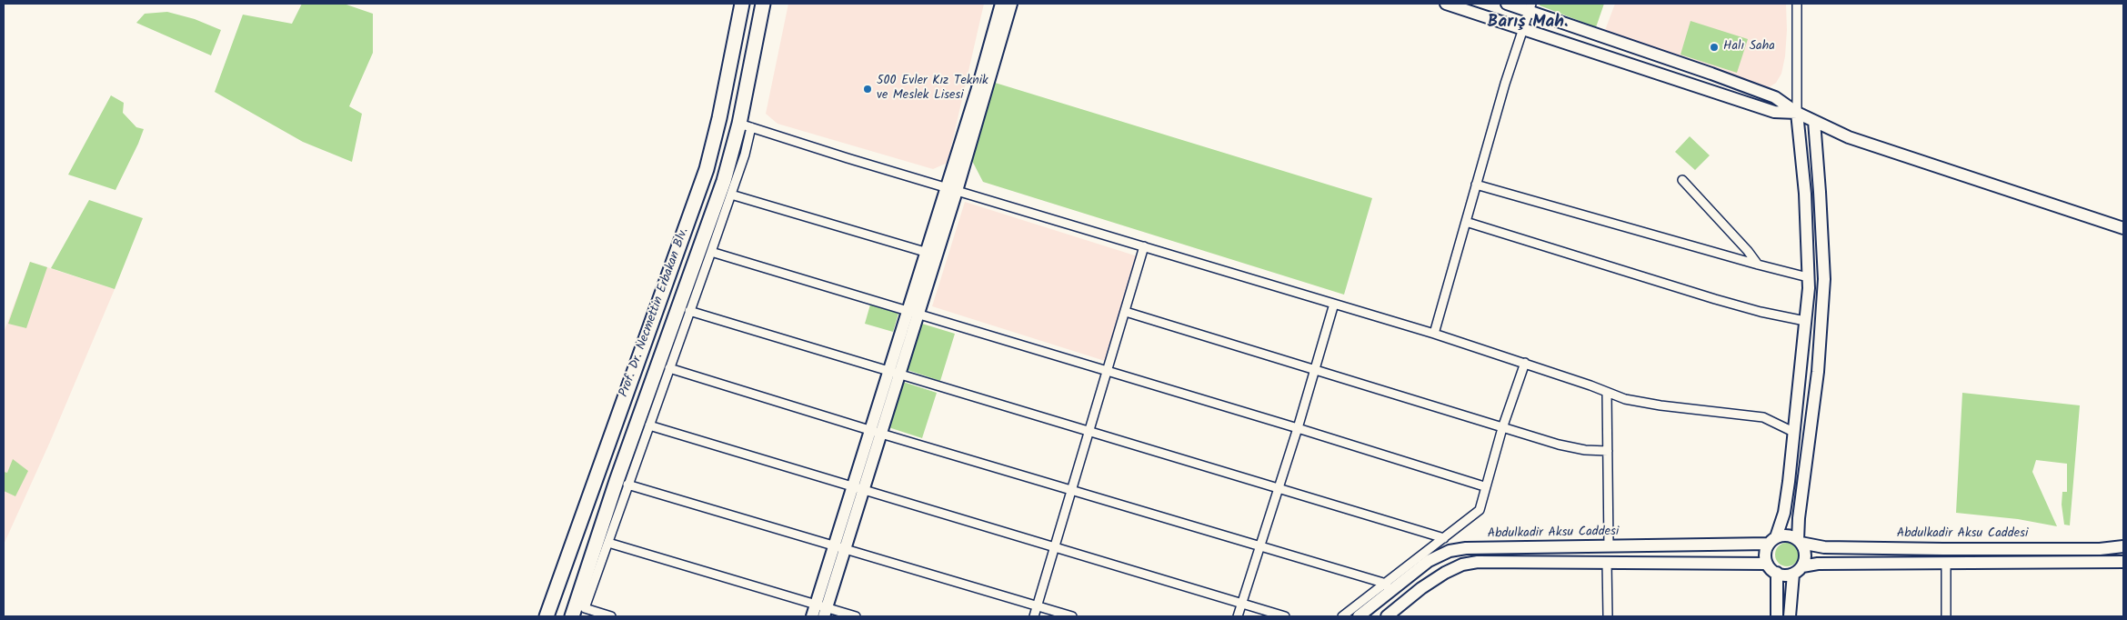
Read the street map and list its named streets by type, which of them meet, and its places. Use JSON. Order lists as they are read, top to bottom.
{
  "streets": {
    "main road": ["Prof. Dr. Necmettin Erbakan Blv.", "Abdulkadir Aksu Caddesi"]
  },
  "districts": ["Barış Mah."],
  "places": ["Halı Saha", "500 Evler Kız Teknik ve Meslek Lisesi"]
}
